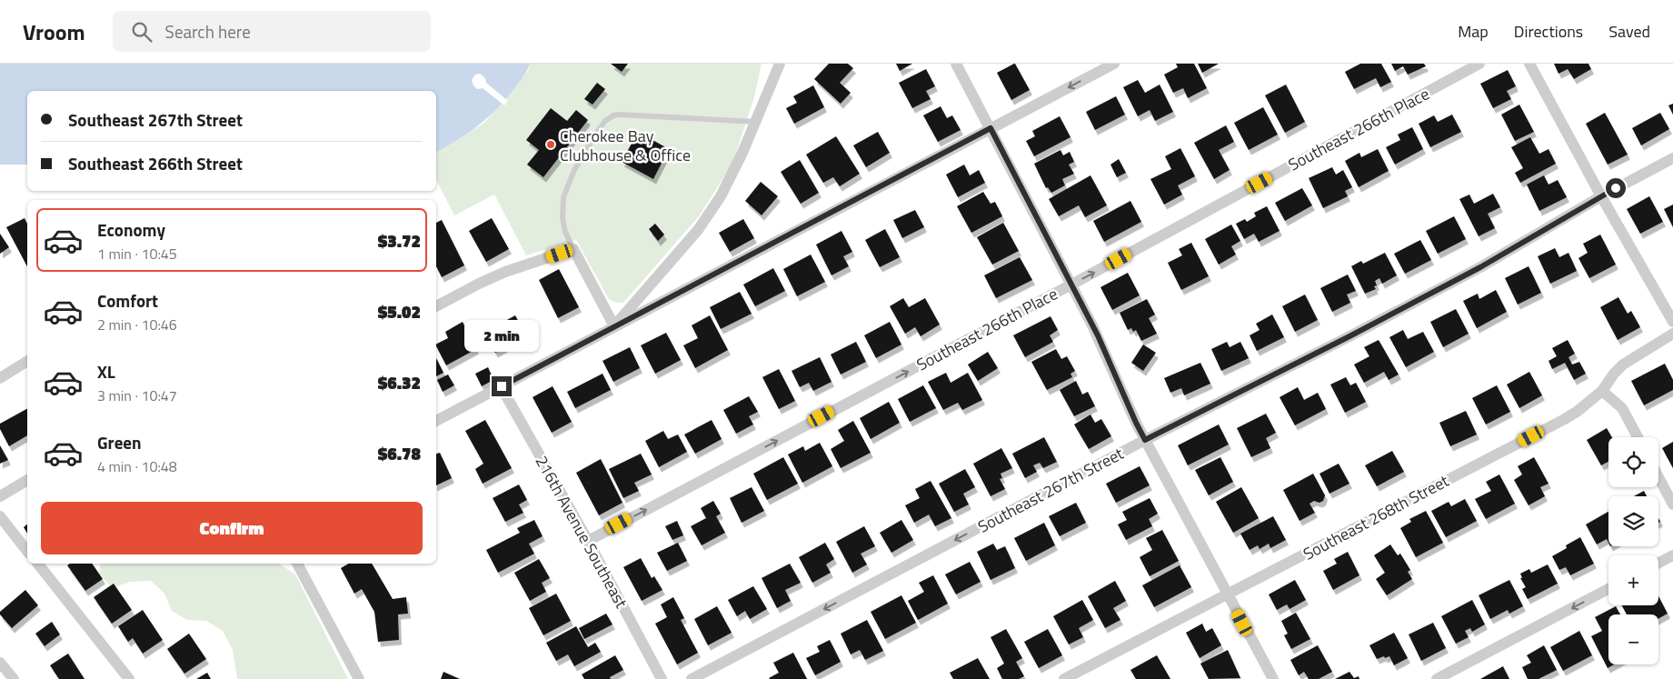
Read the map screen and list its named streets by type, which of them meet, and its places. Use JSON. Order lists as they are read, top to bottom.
{
  "streets": {
    "street": [
      "Southeast 266th Place",
      "Southeast 267th Street",
      "Southeast 268th Street",
      "216th Avenue Southeast"
    ]
  },
  "crossings": [
    ["Southeast 266th Place", "216th Avenue Southeast"]
  ],
  "one_way": ["Southeast 266th Place", "Southeast 267th Street"],
  "places": ["Cherokee Bay Clubhouse & Office"],
  "page": {
    "header": "Vroom",
    "search": "Search here",
    "nav": ["Map", "Directions", "Saved"],
    "banner": ["Southeast 267th Street", "Southeast 266th Street"],
    "list": [
      {
        "name": "Economy",
        "note": "1 min · 10:45",
        "value": "$3.72"
      },
      {
        "name": "Comfort",
        "note": "2 min · 10:46",
        "value": "$5.02"
      },
      {
        "name": "XL",
        "note": "3 min · 10:47",
        "value": "$6.32"
      },
      {
        "name": "Green",
        "note": "4 min · 10:48",
        "value": "$6.78"
      }
    ],
    "bubble": "2 min",
    "map_buttons": ["+", "−"],
    "buttons": "Confirm"
  }
}
